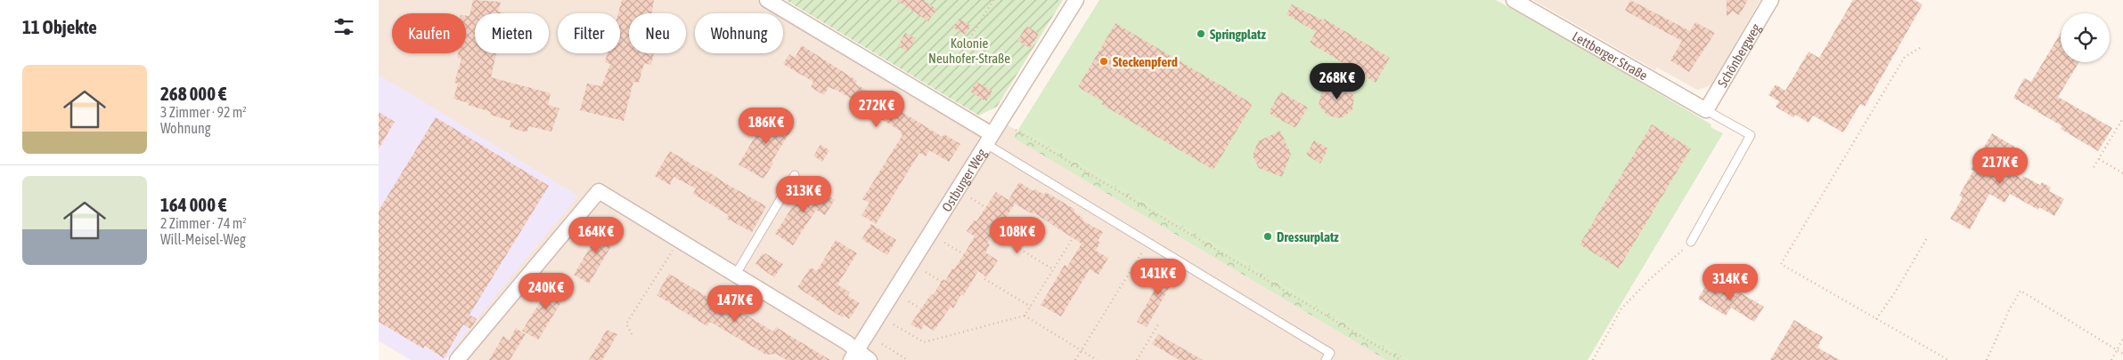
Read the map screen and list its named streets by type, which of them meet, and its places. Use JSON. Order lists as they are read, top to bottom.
{
  "streets": {
    "street": ["Lettberger Straße", "Schönbergweg", "Ostburger Weg"]
  },
  "crossings": [
    ["Lettberger Straße", "Schönbergweg"]
  ],
  "parks": ["Kolonie Neuhofer-Straße"],
  "places": ["Springplatz", "Steckenpferd", "Dressurplatz"],
  "page": {
    "heading": "11 Objekte",
    "chip": [
      "Kaufen",
      "Mieten",
      "Filter",
      "Neu",
      "Wohnung"
    ],
    "list": [
      {
        "name": "268 000 €",
        "note": "3 Zimmer · 92 m² · Wohnung"
      },
      {
        "name": "164 000 €",
        "note": "2 Zimmer · 74 m² · Will-Meisel-Weg"
      }
    ],
    "price": [
      "268K €",
      "272K €",
      "186K €",
      "217K €",
      "313K €",
      "164K €",
      "108K €",
      "141K €",
      "314K €",
      "240K €",
      "147K €"
    ]
  }
}
